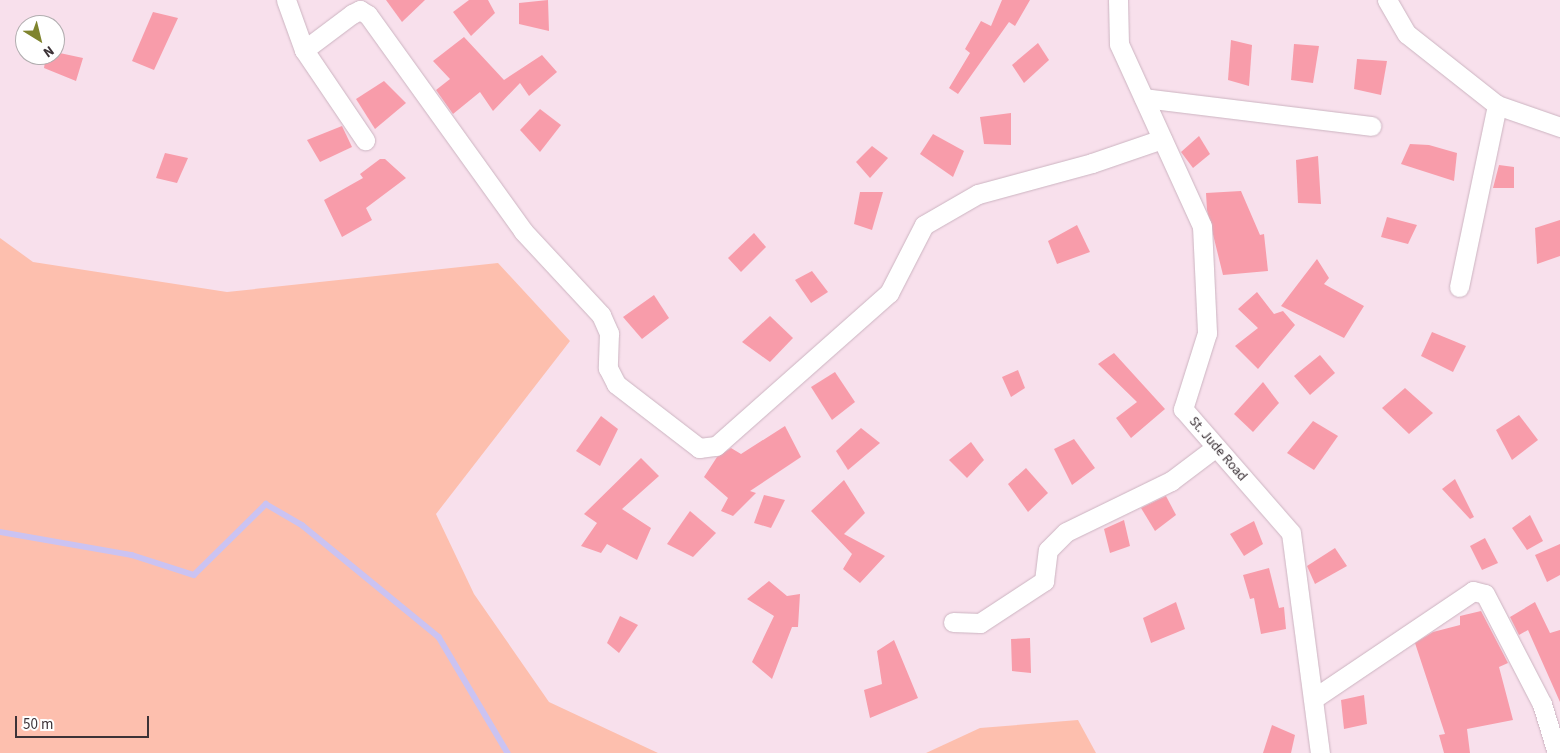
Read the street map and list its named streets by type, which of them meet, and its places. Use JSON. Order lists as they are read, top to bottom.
{
  "streets": {
    "street": ["St. Jude Road"]
  },
  "scale_bar": "50 m",
  "north": "bottom right"
}
